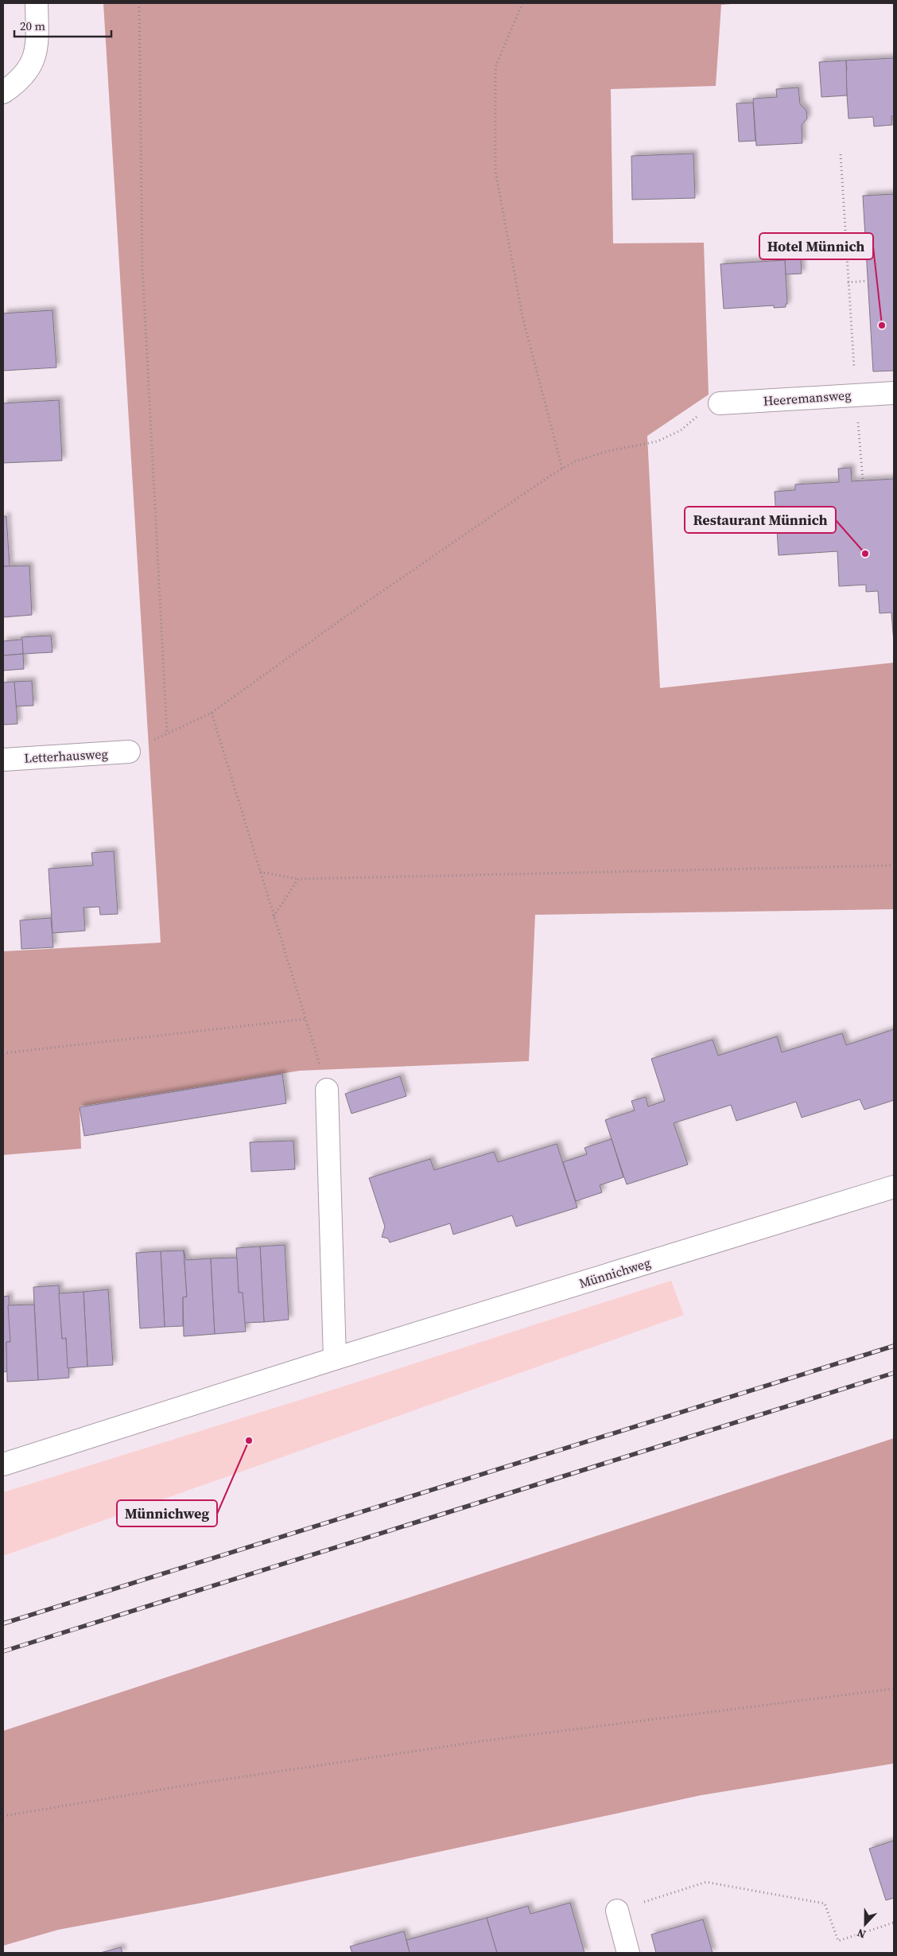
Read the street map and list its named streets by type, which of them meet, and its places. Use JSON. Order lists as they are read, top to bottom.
{
  "streets": {
    "street": ["Heeremansweg", "Letterhausweg", "Münnichweg"]
  },
  "places": ["Hotel Münnich", "Restaurant Münnich", "Münnichweg"],
  "scale_bar": "20 m",
  "north": "bottom"
}
